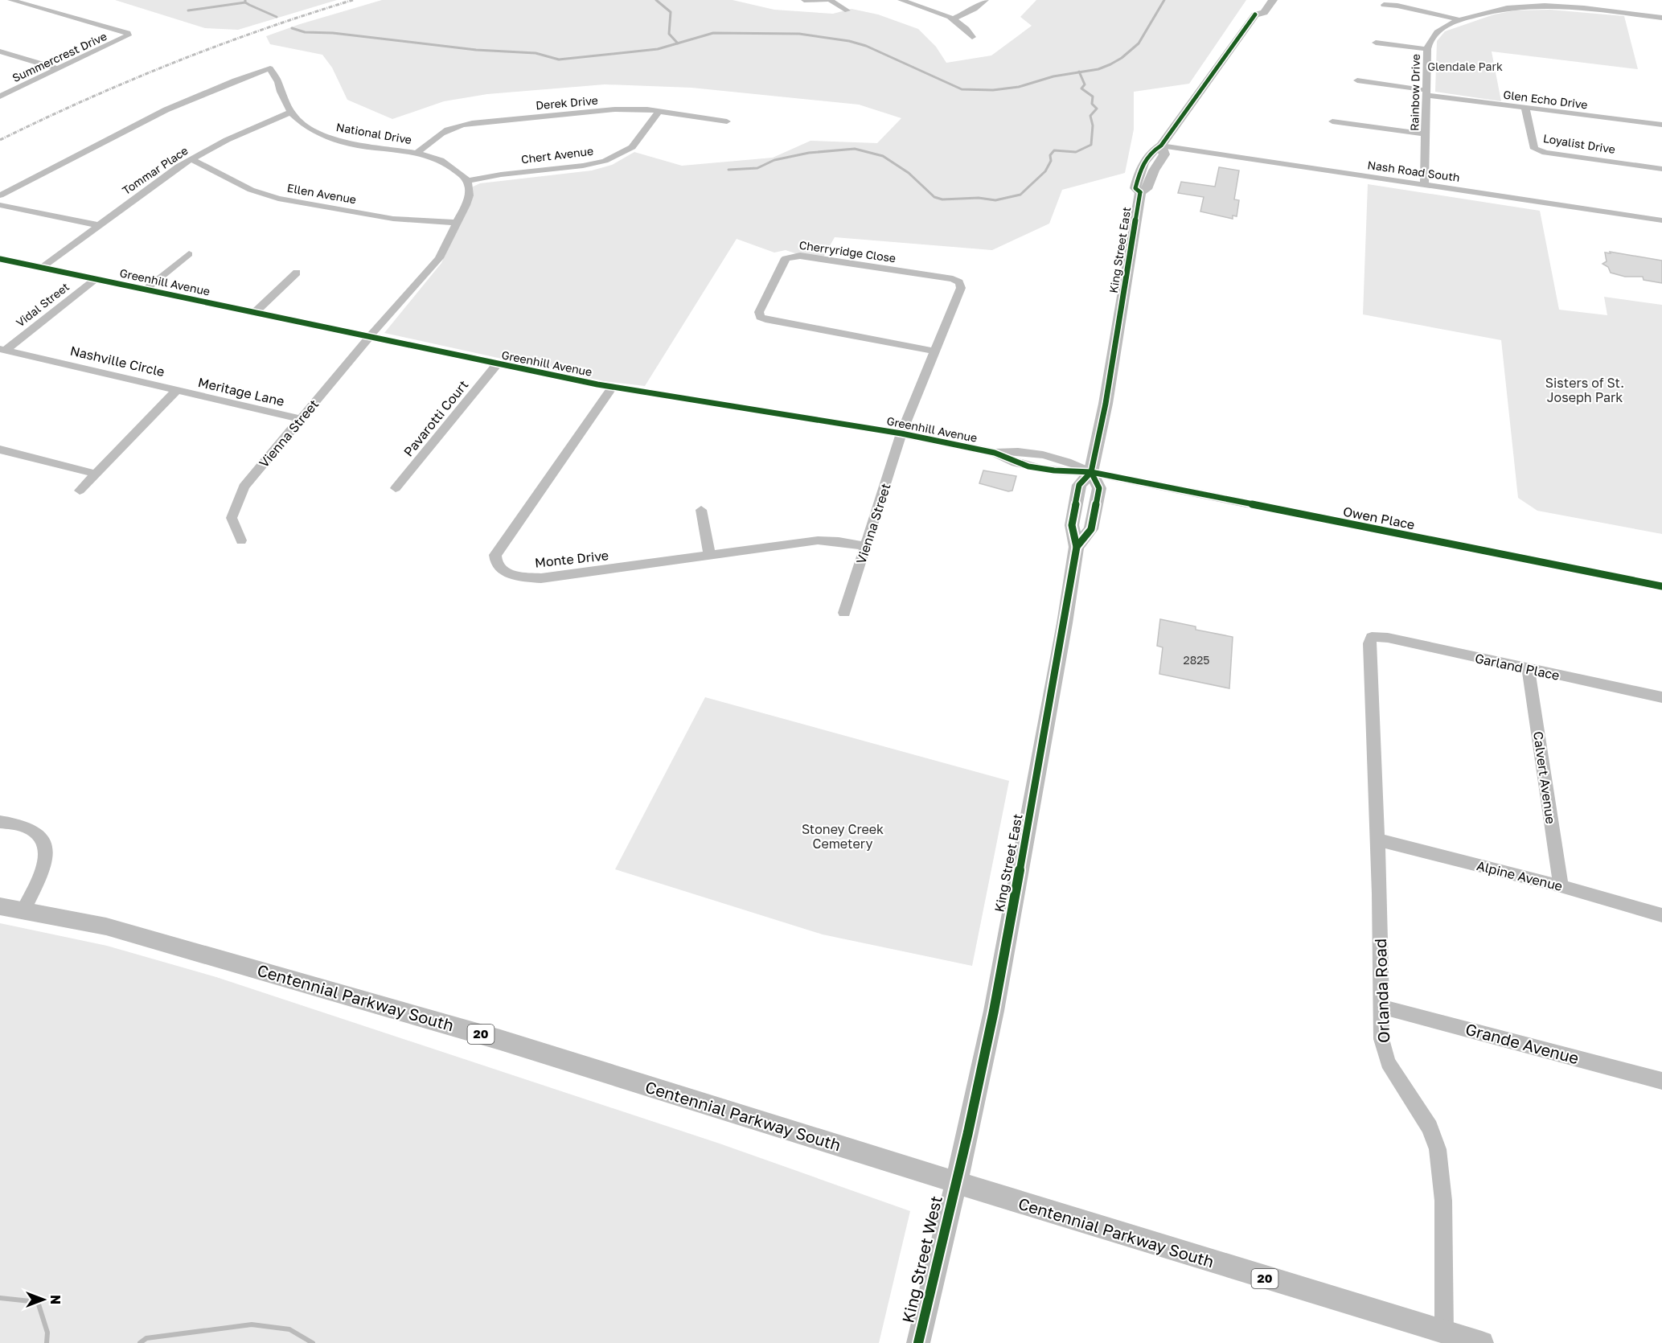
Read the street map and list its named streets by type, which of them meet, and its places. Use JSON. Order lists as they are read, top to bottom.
{
  "streets": {
    "main road": [
      "King Street East",
      "Centennial Parkway South",
      "20",
      "King Street West"
    ],
    "street": [
      "Summercrest Drive",
      "Rainbow Drive",
      "Glen Echo Drive",
      "Derek Drive",
      "National Drive",
      "Loyalist Drive",
      "Chert Avenue",
      "Tommar Place",
      "Nash Road South",
      "Ellen Avenue",
      "Cherryridge Close",
      "Greenhill Avenue",
      "Vidal Street",
      "Nashville Circle",
      "Meritage Lane",
      "Pavarotti Court",
      "Vienna Street",
      "Owen Place",
      "Monte Drive",
      "Garland Place",
      "Calvert Avenue",
      "Alpine Avenue",
      "Orlanda Road",
      "Grande Avenue"
    ]
  },
  "crossings": [
    ["Rainbow Drive", "Glen Echo Drive"],
    ["Rainbow Drive", "Nash Road South"],
    ["Glen Echo Drive", "Loyalist Drive"],
    ["Derek Drive", "National Drive"],
    ["Derek Drive", "Chert Avenue"],
    ["National Drive", "Chert Avenue"],
    ["National Drive", "Tommar Place"],
    ["Tommar Place", "Ellen Avenue"],
    ["Tommar Place", "Greenhill Avenue"],
    ["Nash Road South", "King Street East"],
    ["King Street East", "Greenhill Avenue"],
    ["King Street East", "Owen Place"],
    ["King Street East", "Centennial Parkway South"],
    ["King Street East", "King Street West"],
    ["Cherryridge Close", "Greenhill Avenue"],
    ["Cherryridge Close", "Vienna Street"],
    ["Greenhill Avenue", "Vidal Street"],
    ["Greenhill Avenue", "Pavarotti Court"],
    ["Greenhill Avenue", "Vienna Street"],
    ["Greenhill Avenue", "Owen Place"],
    ["Greenhill Avenue", "Monte Drive"],
    ["Vidal Street", "Nashville Circle"],
    ["Nashville Circle", "Meritage Lane"],
    ["Meritage Lane", "Vienna Street"],
    ["Vienna Street", "Monte Drive"],
    ["Garland Place", "Calvert Avenue"],
    ["Garland Place", "Orlanda Road"],
    ["Calvert Avenue", "Alpine Avenue"],
    ["Alpine Avenue", "Orlanda Road"],
    ["Orlanda Road", "Centennial Parkway South"],
    ["Orlanda Road", "Grande Avenue"],
    ["Centennial Parkway South", "King Street West"]
  ],
  "parks": ["Glendale Park", "Sisters of St. Joseph Park", "Stoney Creek Cemetery"],
  "house_numbers": ["2825"],
  "north": "right"
}
